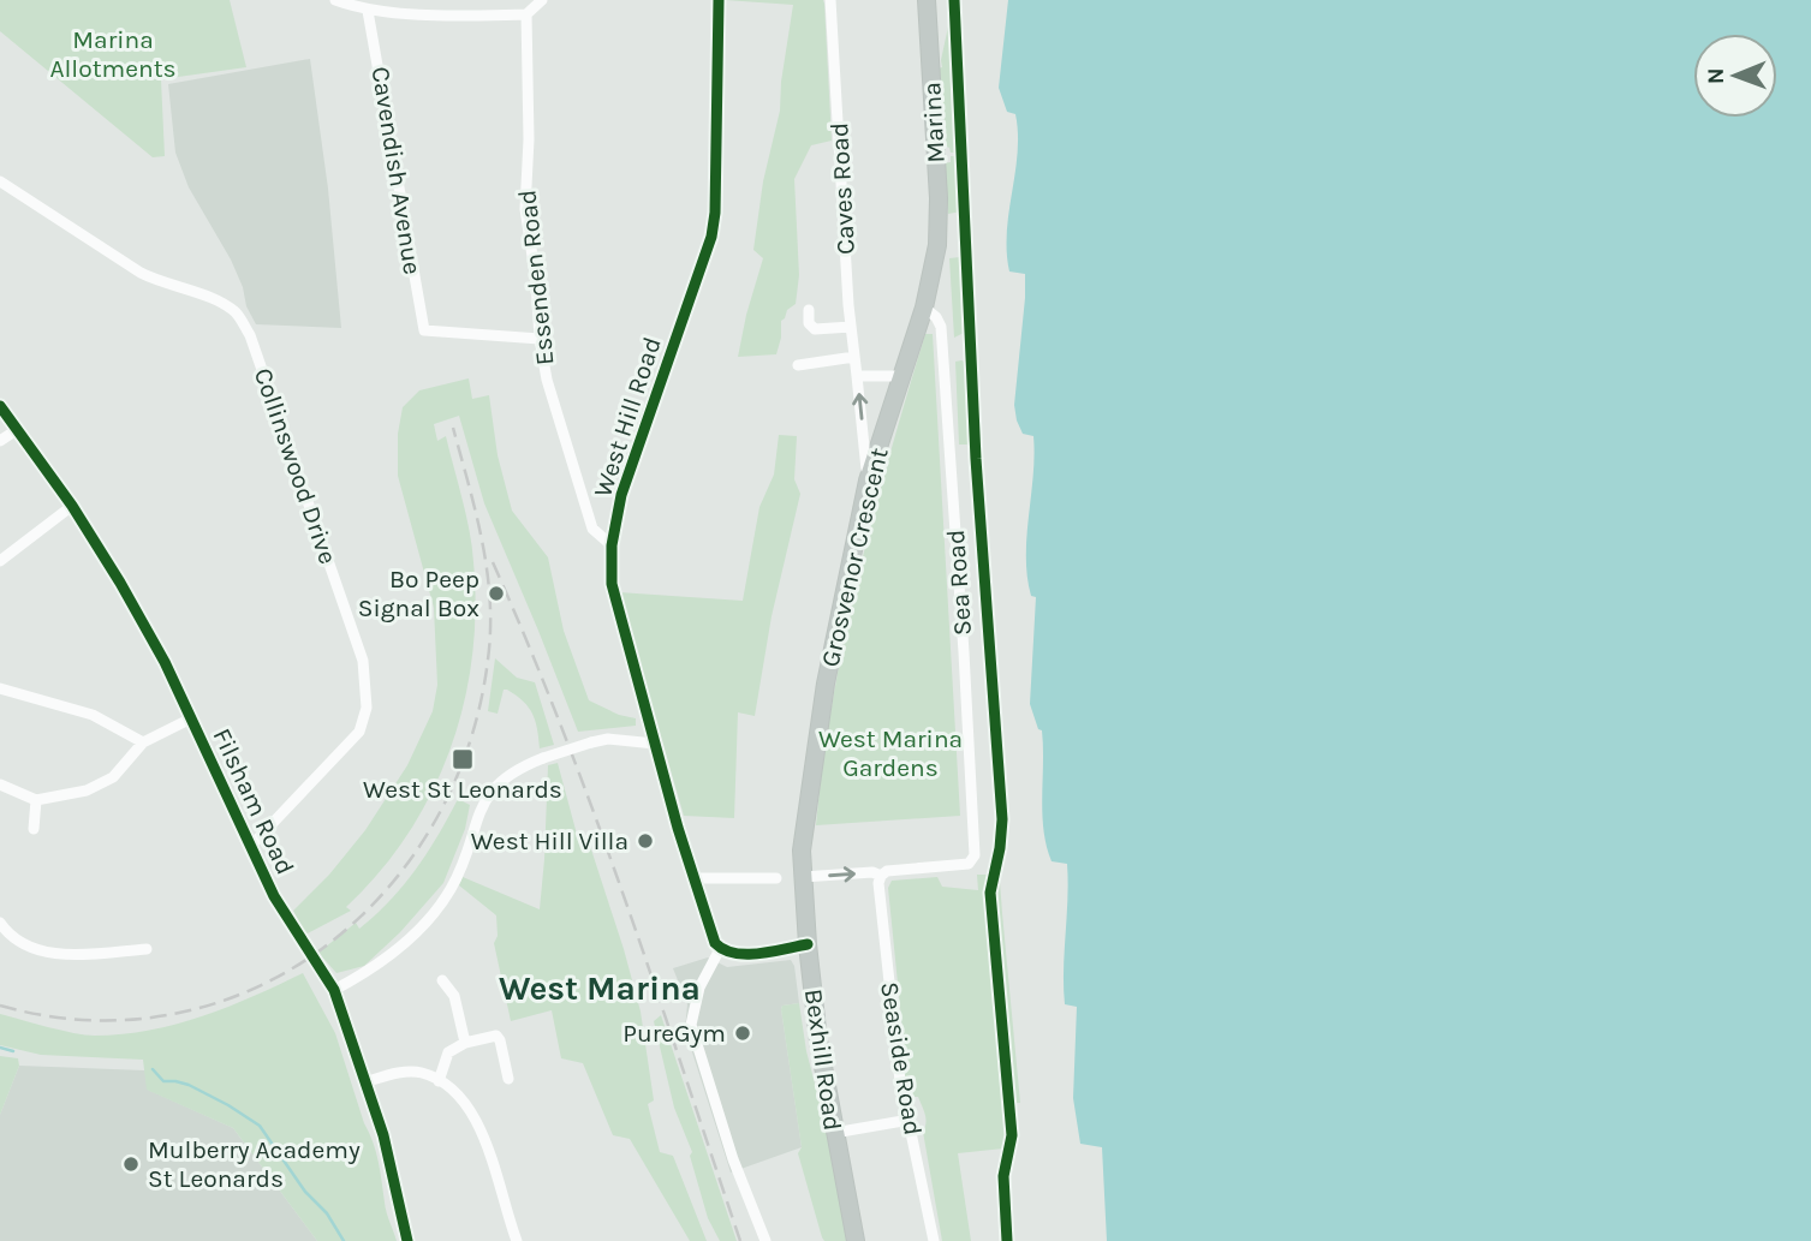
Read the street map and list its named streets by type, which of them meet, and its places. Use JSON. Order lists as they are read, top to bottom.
{
  "streets": {
    "highway": ["Marina", "Grosvenor Crescent", "Bexhill Road"],
    "street": [
      "Cavendish Avenue",
      "Caves Road",
      "Essenden Road",
      "West Hill Road",
      "Collinswood Drive",
      "Sea Road",
      "Filsham Road",
      "Seaside Road"
    ]
  },
  "crossings": [
    ["Marina", "Grosvenor Crescent"],
    ["Cavendish Avenue", "Essenden Road"],
    ["Caves Road", "Grosvenor Crescent"],
    ["Essenden Road", "West Hill Road"],
    ["Collinswood Drive", "Filsham Road"],
    ["Grosvenor Crescent", "Sea Road"],
    ["Grosvenor Crescent", "Bexhill Road"],
    ["Sea Road", "Seaside Road"]
  ],
  "districts": ["West Marina"],
  "parks": ["Marina Allotments", "West Marina Gardens"],
  "places": {
    "other": [
      "Bo Peep Signal Box",
      "West Hill Villa",
      "PureGym",
      "Mulberry Academy St Leonards"
    ],
    "transit": ["West St Leonards"]
  },
  "north": "left"
}
